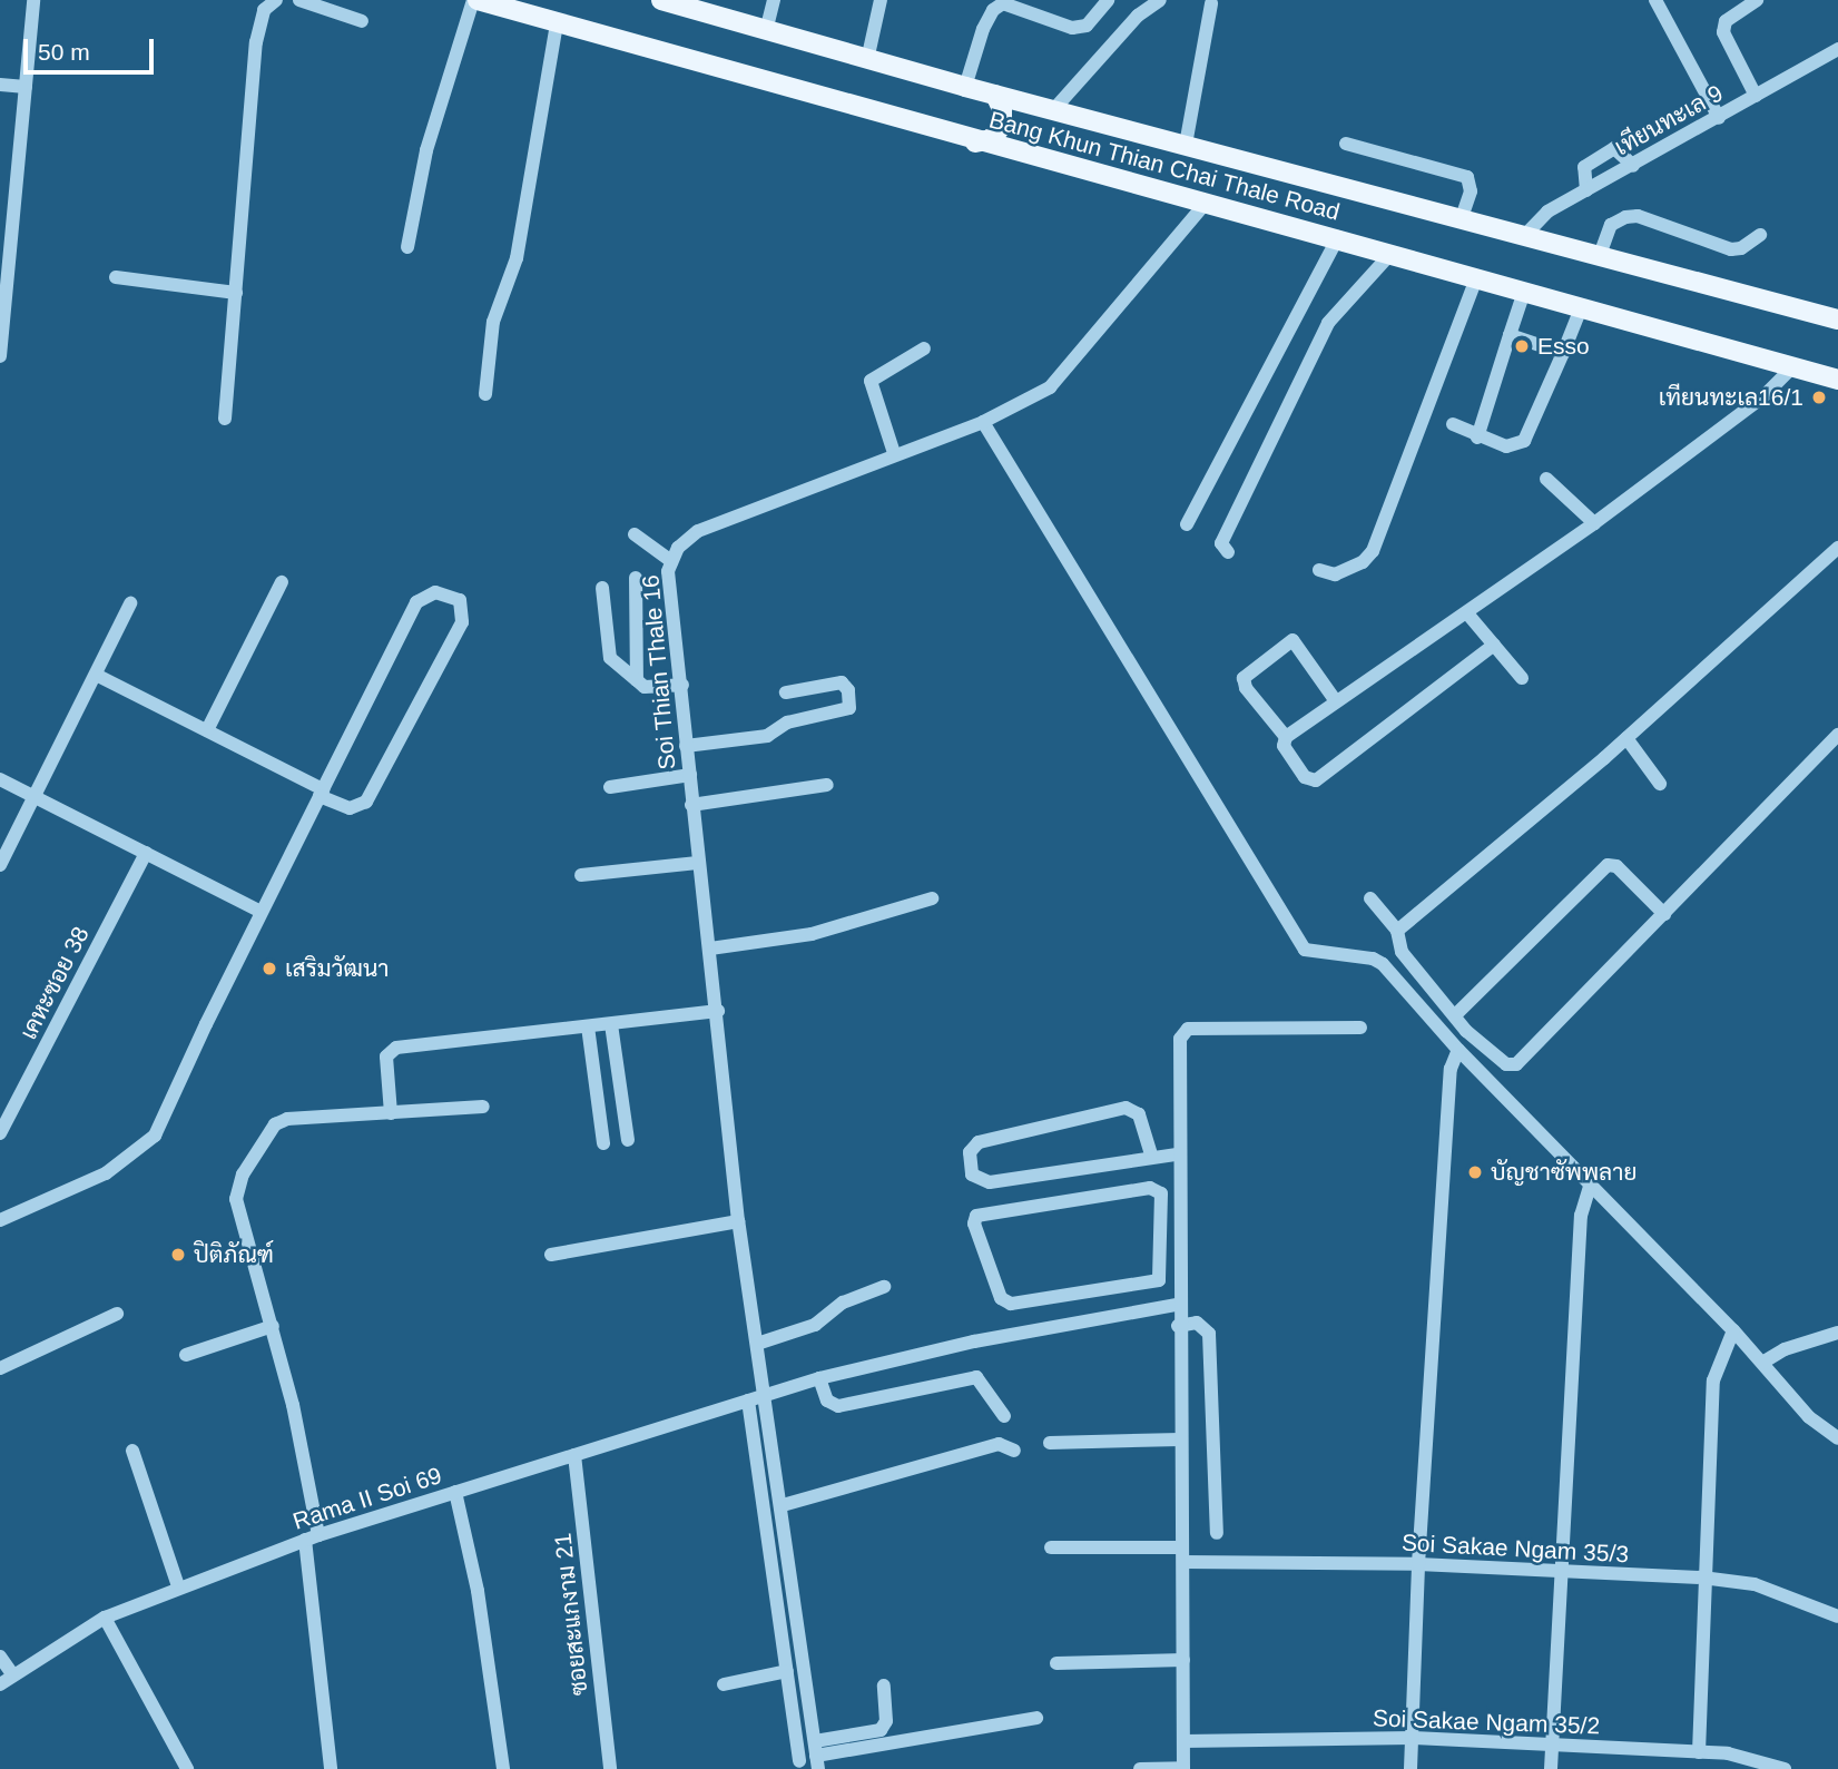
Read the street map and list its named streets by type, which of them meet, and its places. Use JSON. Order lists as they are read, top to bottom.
{
  "streets": {
    "main road": ["Bang Khun Thian Chai Thale Road"],
    "street": [
      "เทียนทะเล 9",
      "Soi Thian Thale 16",
      "เคหะซอย 38",
      "Rama II Soi 69",
      "Soi Sakae Ngam 35/3",
      "ซอยสะแกงาม 21",
      "Soi Sakae Ngam 35/2"
    ]
  },
  "crossings": [
    ["เทียนทะเล 9", "Bang Khun Thian Chai Thale Road"],
    ["Bang Khun Thian Chai Thale Road", "Soi Thian Thale 16"],
    ["Soi Thian Thale 16", "Rama II Soi 69"],
    ["Rama II Soi 69", "ซอยสะแกงาม 21"]
  ],
  "places": [
    "Esso",
    "เทียนทะเล16/1",
    "เสริมวัฒนา",
    "บัญชาซัพพลาย",
    "ปิติภัณฑ์"
  ],
  "scale_bar": "50 m"
}
